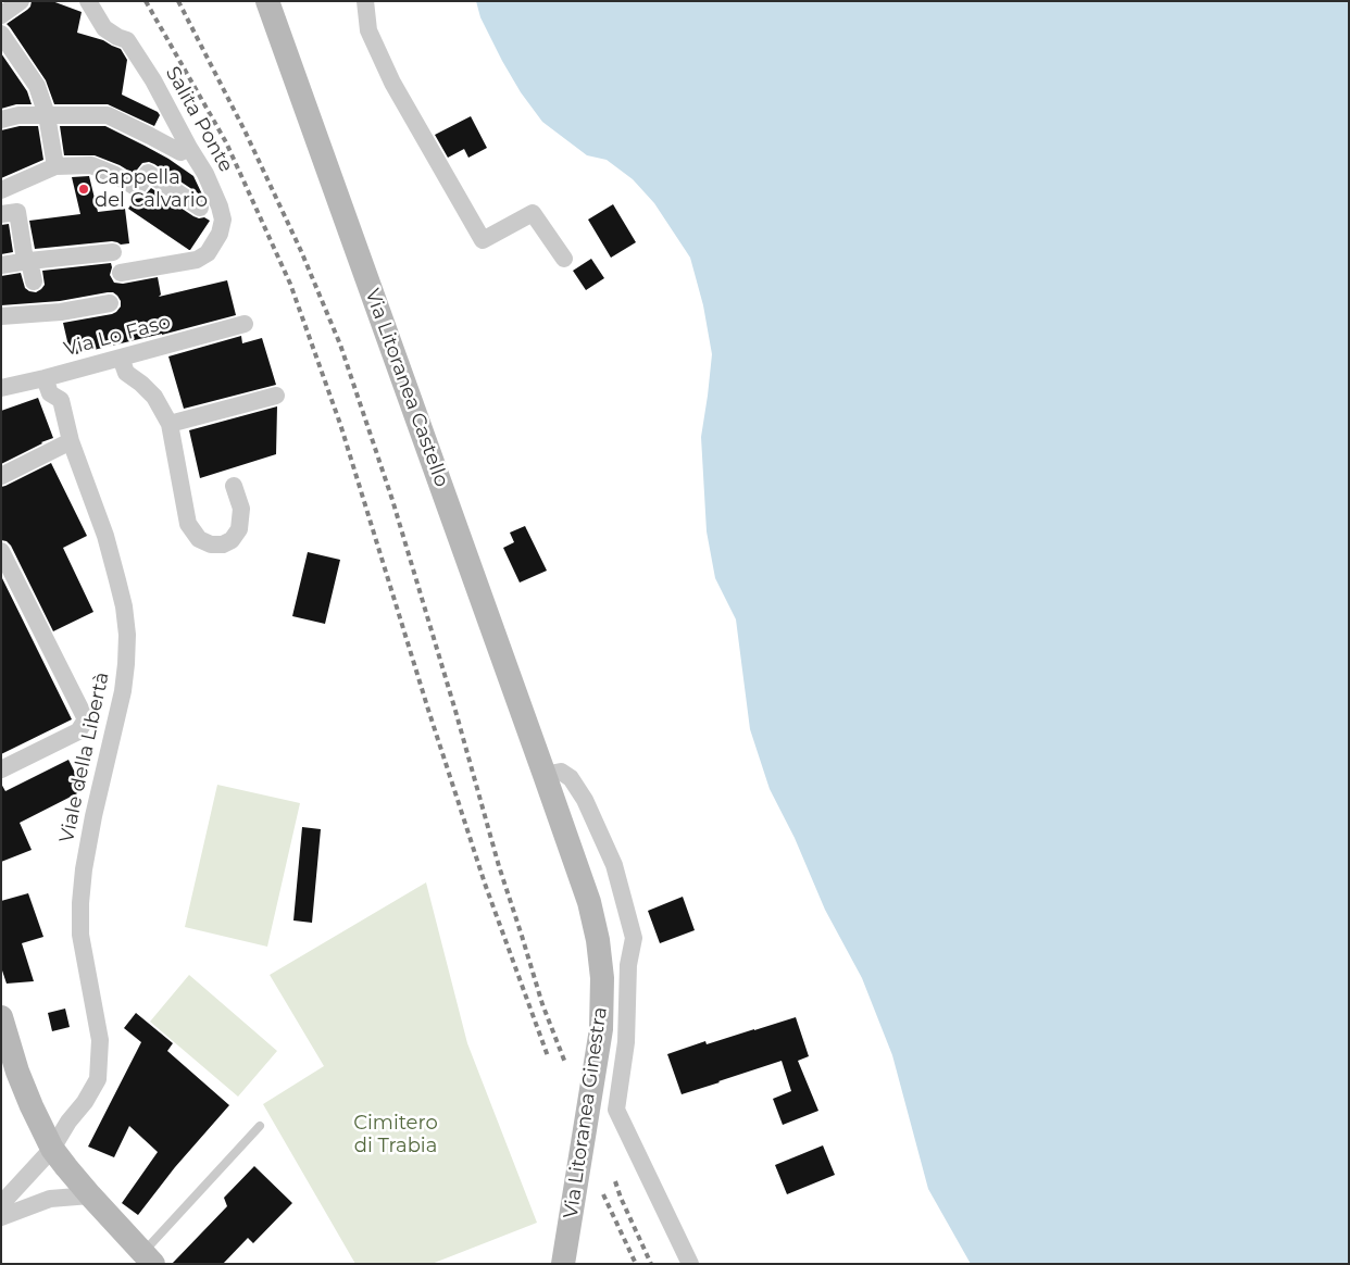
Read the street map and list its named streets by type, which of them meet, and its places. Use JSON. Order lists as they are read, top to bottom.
{
  "streets": {
    "main road": ["Via Litoranea Castello", "Via Litoranea Ginestra"],
    "street": ["Salita Ponte", "Via Lo Faso", "Viale della Libertà"]
  },
  "crossings": [
    ["Via Lo Faso", "Viale della Libertà"],
    ["Via Litoranea Castello", "Via Litoranea Ginestra"]
  ],
  "parks": ["Cimitero di Trabia"],
  "places": ["Cappella del Calvario"]
}
